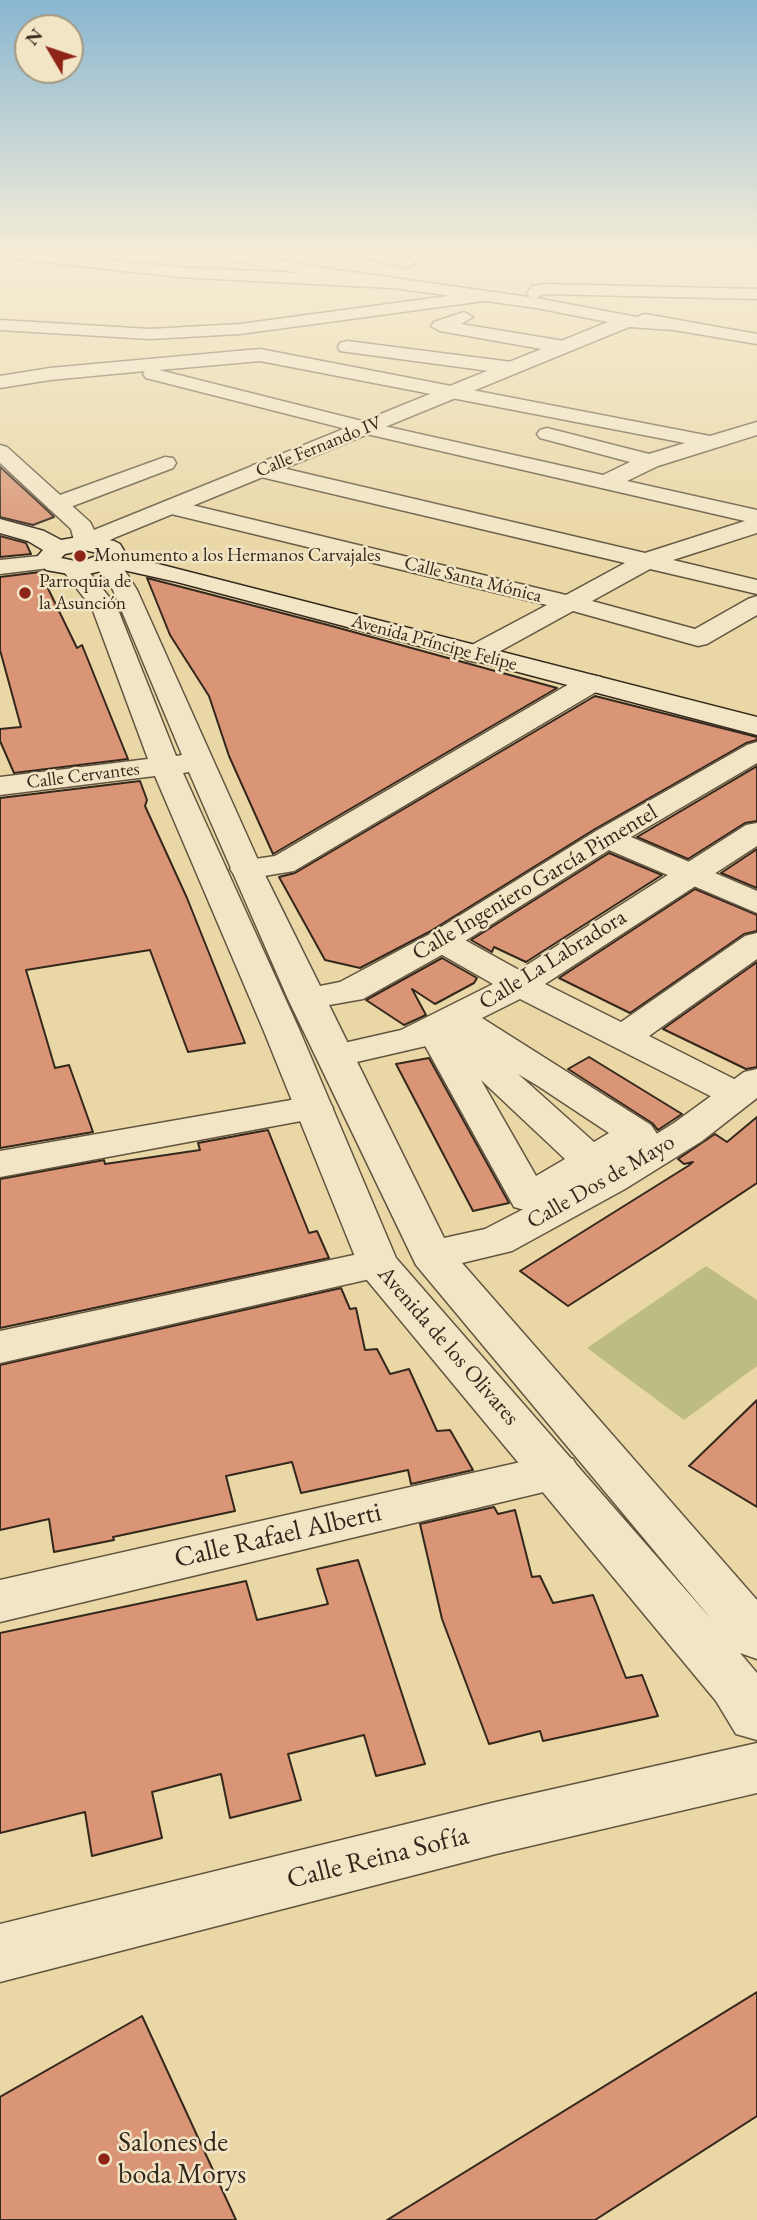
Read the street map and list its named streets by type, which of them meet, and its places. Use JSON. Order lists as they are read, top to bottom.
{
  "streets": {
    "street": [
      "Calle Fernando IV",
      "Calle Santa Mónica",
      "Avenida Príncipe Felipe",
      "Calle Cervantes",
      "Calle Ingeniero García Pimentel",
      "Calle La Labradora",
      "Calle Dos de Mayo",
      "Avenida de los Olivares",
      "Calle Rafael Alberti",
      "Calle Reina Sofía"
    ]
  },
  "crossings": [
    ["Calle Fernando IV", "Calle Santa Mónica"],
    ["Calle Fernando IV", "Avenida Príncipe Felipe"],
    ["Calle Fernando IV", "Avenida de los Olivares"],
    ["Avenida Príncipe Felipe", "Avenida de los Olivares"],
    ["Calle Cervantes", "Avenida de los Olivares"],
    ["Calle Ingeniero García Pimentel", "Avenida de los Olivares"],
    ["Calle La Labradora", "Avenida de los Olivares"],
    ["Calle Dos de Mayo", "Avenida de los Olivares"],
    ["Avenida de los Olivares", "Calle Rafael Alberti"],
    ["Avenida de los Olivares", "Calle Reina Sofía"]
  ],
  "places": ["Monumento a los Hermanos Carvajales", "Parroquia de la Asunción", "Salones de boda Morys"],
  "north": "top left"
}
